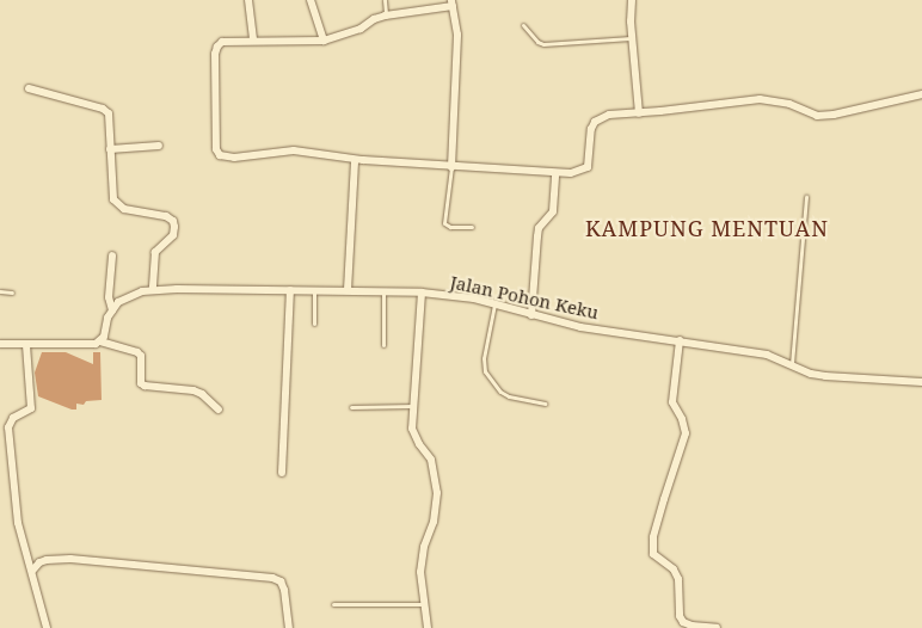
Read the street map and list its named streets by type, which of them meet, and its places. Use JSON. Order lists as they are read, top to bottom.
{
  "streets": {
    "street": ["Jalan Pohon Keku"]
  },
  "districts": ["KAMPUNG MENTUAN"]
}
